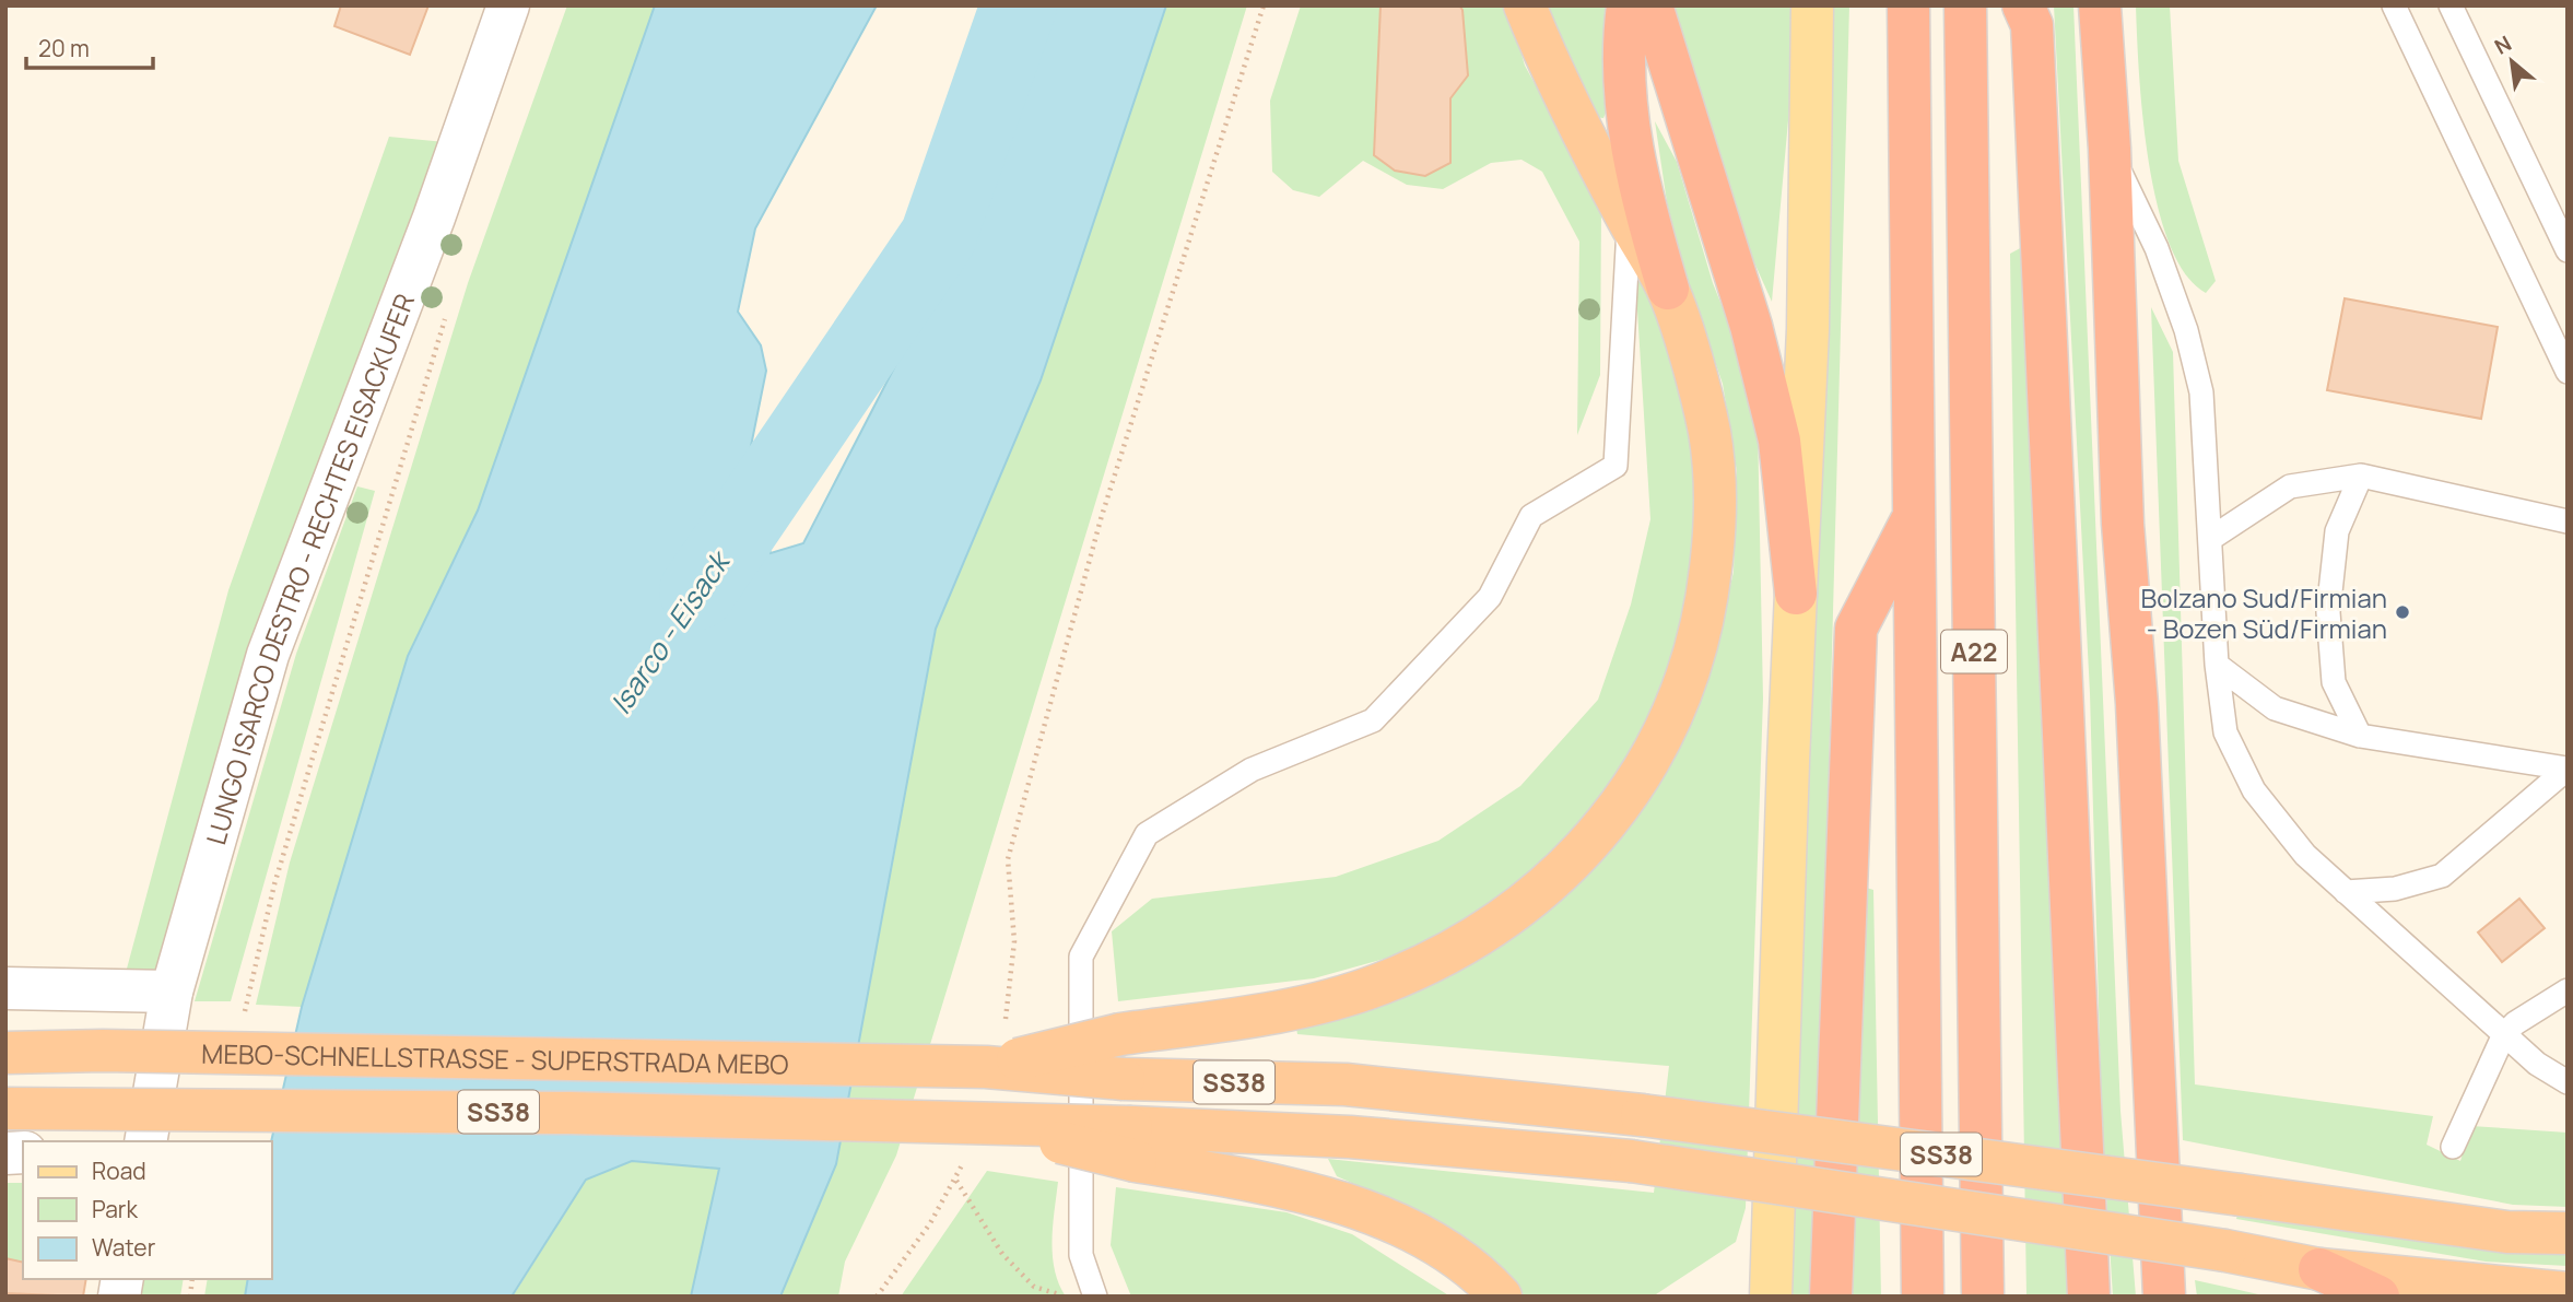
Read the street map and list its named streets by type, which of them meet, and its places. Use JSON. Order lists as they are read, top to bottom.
{
  "streets": {
    "highway": ["A22", "MEBO-SCHNELLSTRASSE - SUPERSTRADA MEBO", "SS38"],
    "street": ["LUNGO ISARCO DESTRO - RECHTES EISACKUFER"]
  },
  "crossings": [
    ["MEBO-SCHNELLSTRASSE - SUPERSTRADA MEBO", "SS38"]
  ],
  "water": ["Isarco - Eisack"],
  "places": ["Bolzano Sud/Firmian - Bozen Süd/Firmian"],
  "legend": ["Road", "Park", "Water"],
  "scale_bar": "20 m",
  "north": "top left"
}
